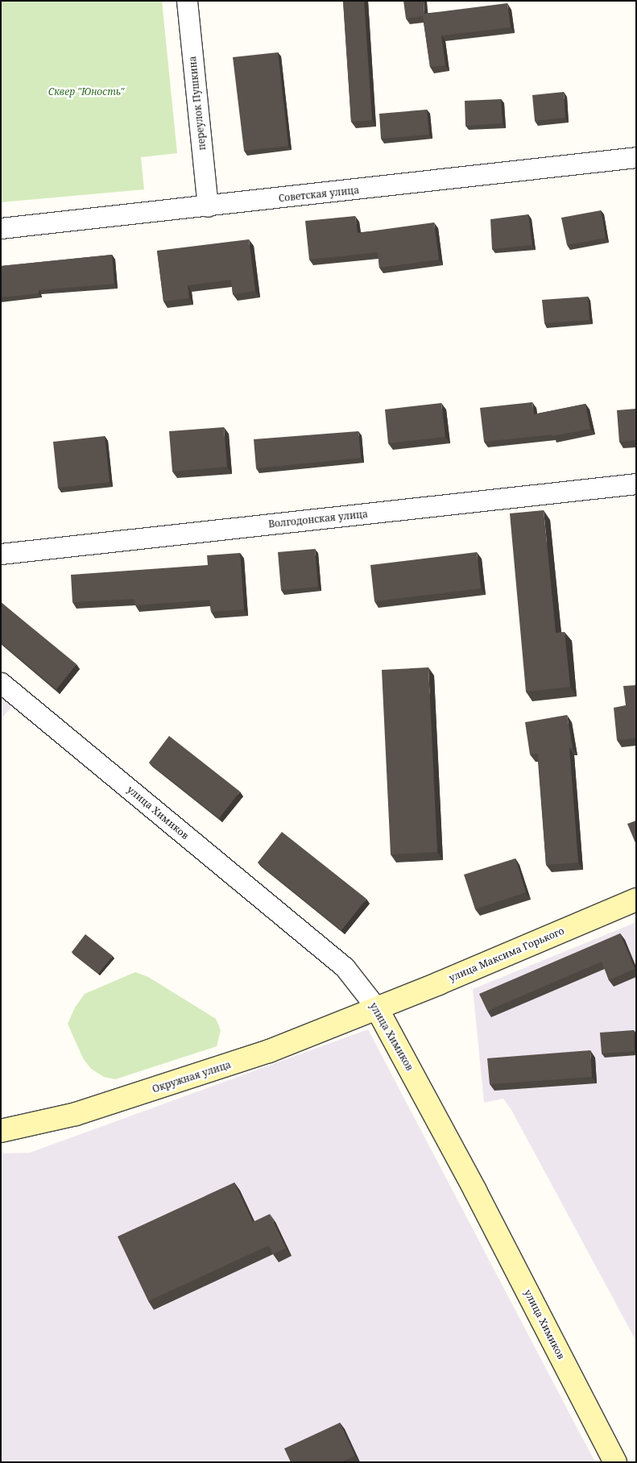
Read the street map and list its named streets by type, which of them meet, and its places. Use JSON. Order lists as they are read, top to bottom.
{
  "streets": {
    "main road": ["улица Химиков", "улица Максима Горького", "Окружная улица"],
    "street": ["переулок Пушкина", "Советская улица", "Волгодонская улица"]
  },
  "crossings": [
    ["переулок Пушкина", "Советская улица"],
    ["улица Химиков", "улица Максима Горького"],
    ["улица Химиков", "Окружная улица"],
    ["улица Максима Горького", "Окружная улица"]
  ],
  "parks": ["Сквер \"Юность\""]
}
